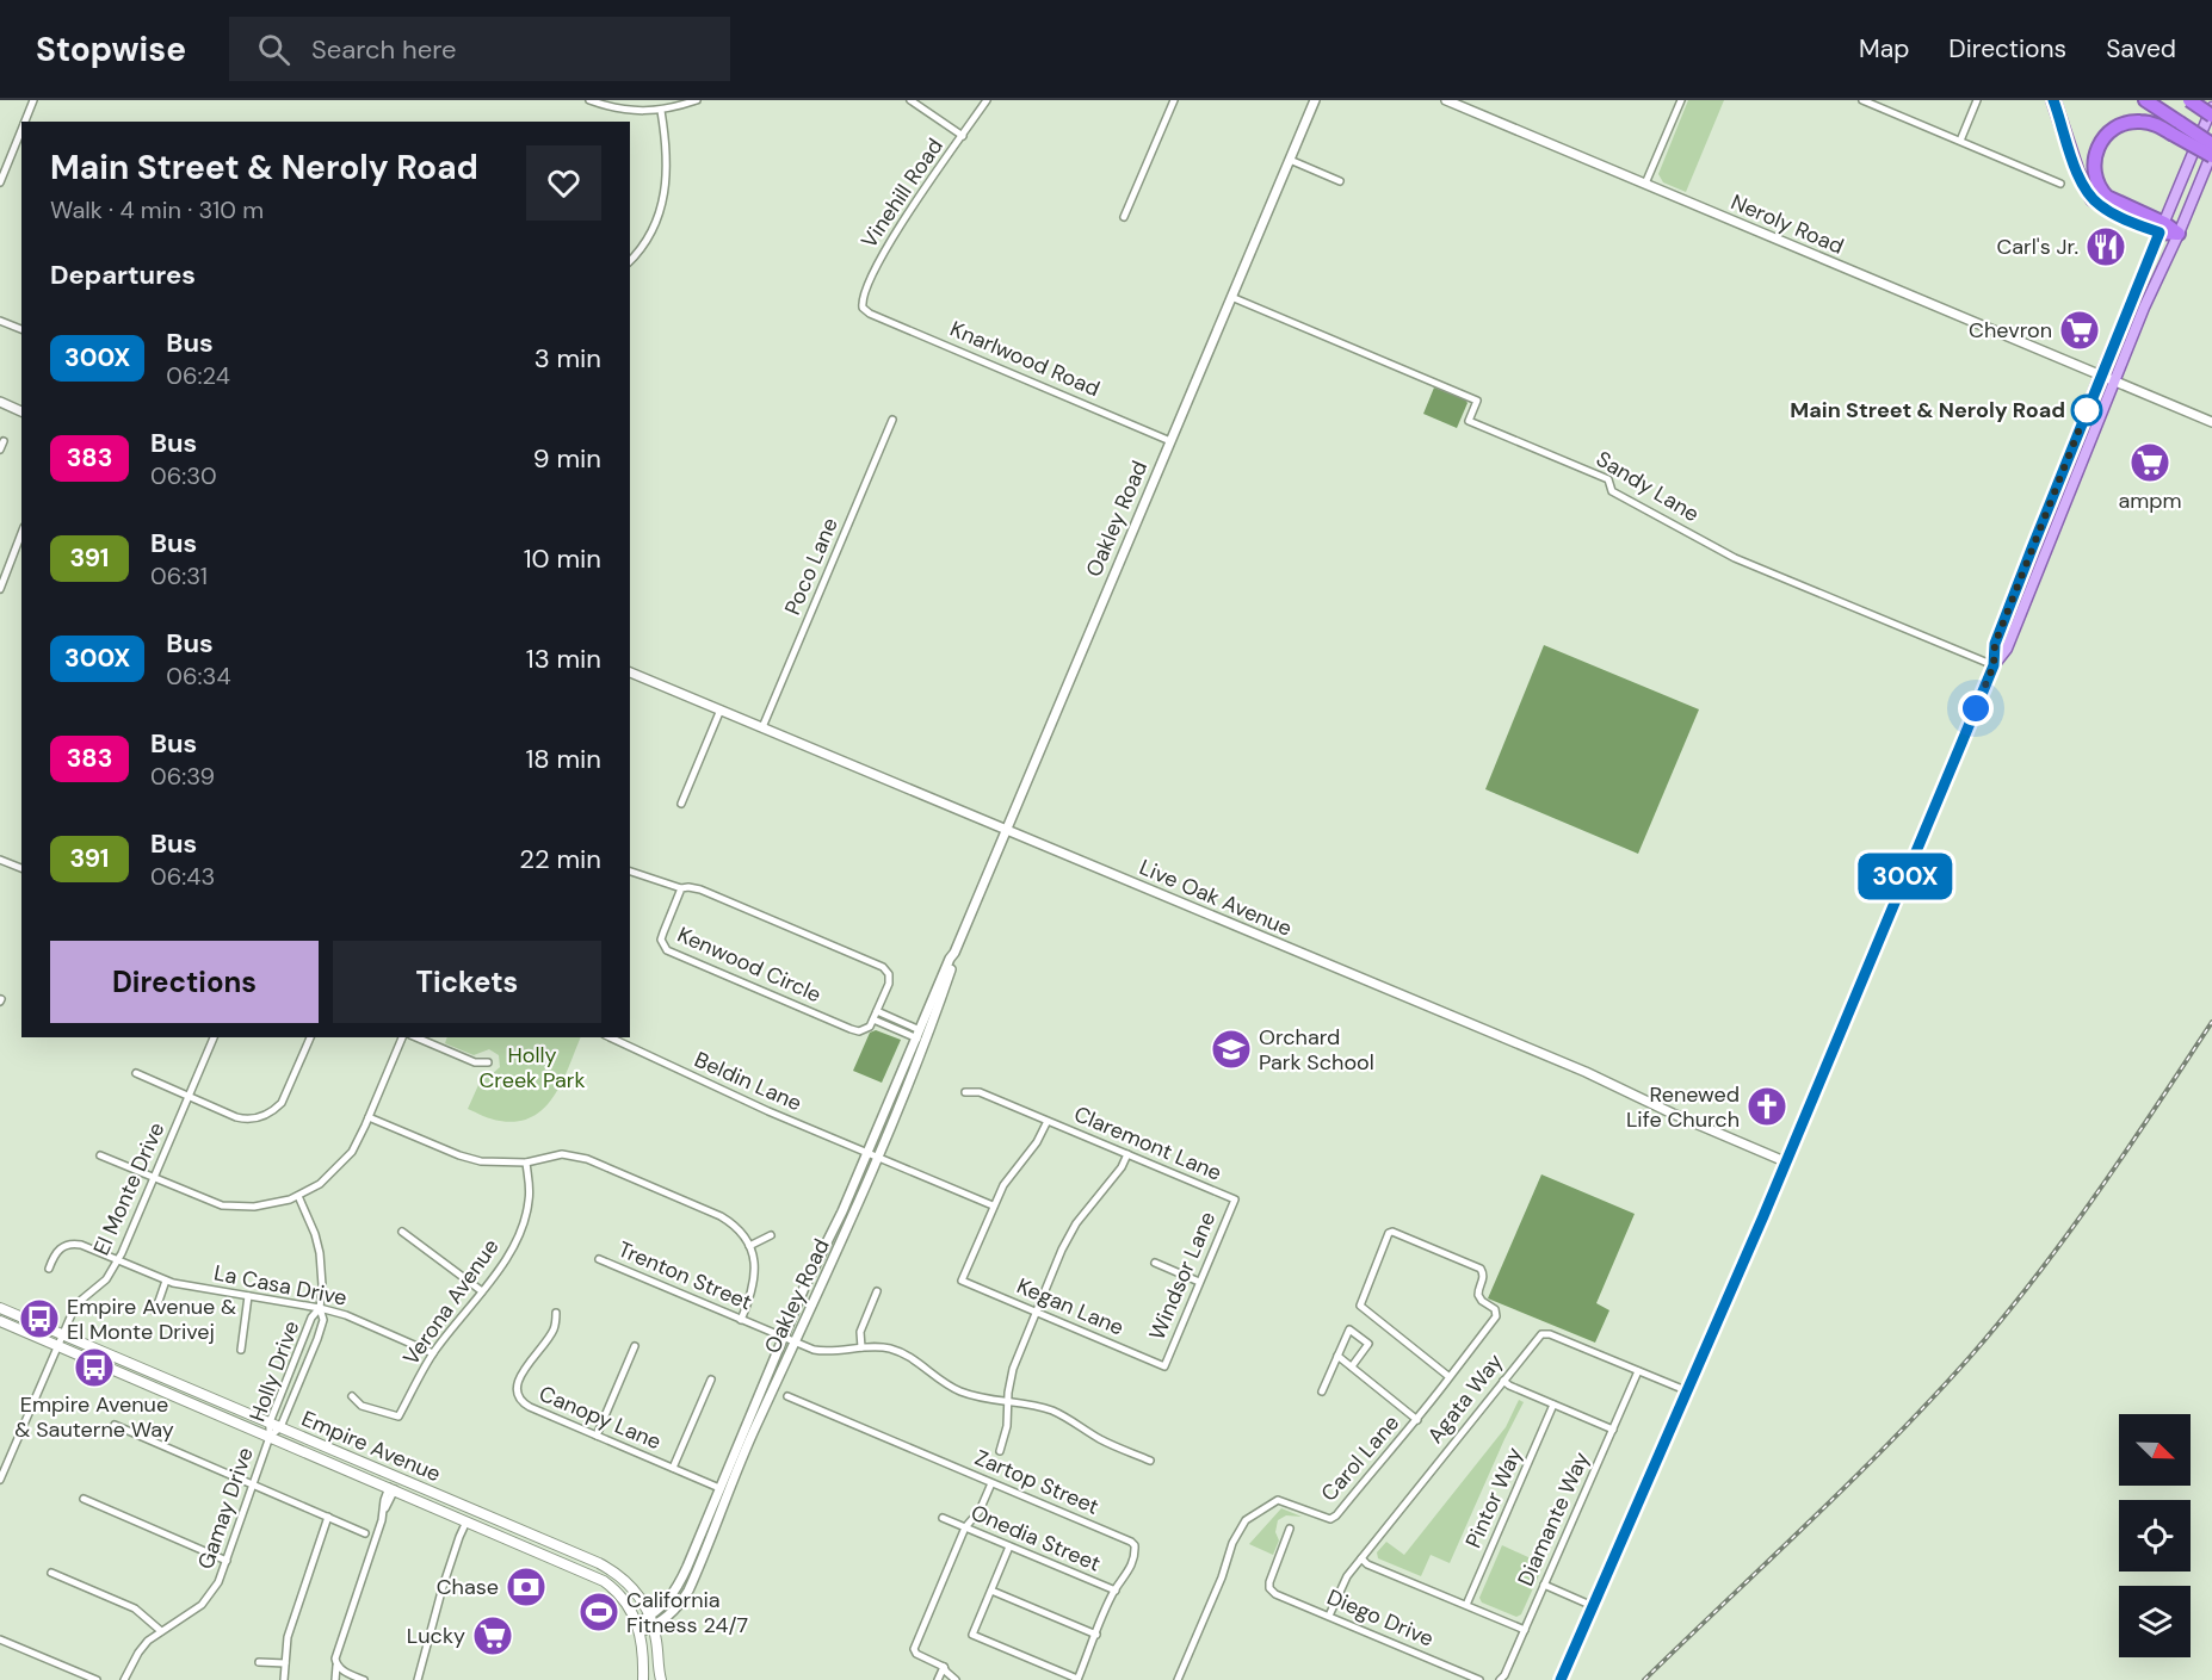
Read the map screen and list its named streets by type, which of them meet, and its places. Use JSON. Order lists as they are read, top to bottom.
{
  "streets": {
    "main road": ["Empire Avenue"],
    "street": [
      "Vinehill Road",
      "Neroly Road",
      "Knarlwood Road",
      "Sandy Lane",
      "Oakley Road",
      "Poco Lane",
      "Live Oak Avenue",
      "Kenwood Circle",
      "Beldin Lane",
      "Claremont Lane",
      "El Monte Drive",
      "Trenton Street",
      "Windsor Lane",
      "La Casa Drive",
      "Verona Avenue",
      "Kegan Lane",
      "Holly Drive",
      "Agata Way",
      "Canopy Lane",
      "Carol Lane",
      "Zartop Street",
      "Pintor Way",
      "Gamay Drive",
      "Diamante Way",
      "Onedia Street",
      "Diego Drive"
    ]
  },
  "crossings": [
    ["Vinehill Road", "Knarlwood Road"],
    ["Knarlwood Road", "Oakley Road"],
    ["Sandy Lane", "Oakley Road"],
    ["Oakley Road", "Live Oak Avenue"],
    ["Oakley Road", "Beldin Lane"],
    ["Oakley Road", "Trenton Street"],
    ["Oakley Road", "Canopy Lane"],
    ["Oakley Road", "Empire Avenue"],
    ["Poco Lane", "Live Oak Avenue"],
    ["Beldin Lane", "Kegan Lane"],
    ["Claremont Lane", "Windsor Lane"],
    ["El Monte Drive", "La Casa Drive"],
    ["El Monte Drive", "Empire Avenue"],
    ["Windsor Lane", "Kegan Lane"],
    ["La Casa Drive", "Verona Avenue"],
    ["La Casa Drive", "Holly Drive"],
    ["Holly Drive", "Empire Avenue"],
    ["Holly Drive", "Gamay Drive"],
    ["Agata Way", "Diamante Way"],
    ["Agata Way", "Diego Drive"],
    ["Empire Avenue", "Gamay Drive"],
    ["Zartop Street", "Onedia Street"]
  ],
  "parks": ["Holly Creek Park"],
  "places": {
    "restaurant": ["Carl's Jr."],
    "supermarket": ["Chevron", "ampm", "Lucky"],
    "other": ["Main Street & Neroly Road"],
    "school or university": ["Orchard Park School"],
    "church": ["Renewed Life Church"],
    "bus stop": ["Empire Avenue & El Monte Drivej", "Empire Avenue & Sauterne Way"],
    "bank": ["Chase"],
    "sports": ["California Fitness 24/7"]
  },
  "lines": ["bus line 300X"],
  "north": "bottom right",
  "page": {
    "header": "Stopwise",
    "search": "Search here",
    "nav": ["Map", "Directions", "Saved"],
    "on_map": "300X",
    "heading": [
      ["Main Street & Neroly Road", "Walk · 4 min · 310 m"],
      "Departures"
    ],
    "list": [
      {
        "mark": "300X",
        "name": "Bus",
        "note": "06:24",
        "value": "3 min"
      },
      {
        "mark": "383",
        "name": "Bus",
        "note": "06:30",
        "value": "9 min"
      },
      {
        "mark": "391",
        "name": "Bus",
        "note": "06:31",
        "value": "10 min"
      },
      {
        "mark": "300X",
        "name": "Bus",
        "note": "06:34",
        "value": "13 min"
      },
      {
        "mark": "383",
        "name": "Bus",
        "note": "06:39",
        "value": "18 min"
      },
      {
        "mark": "391",
        "name": "Bus",
        "note": "06:43",
        "value": "22 min"
      }
    ],
    "buttons": ["Directions", "Tickets"]
  }
}
